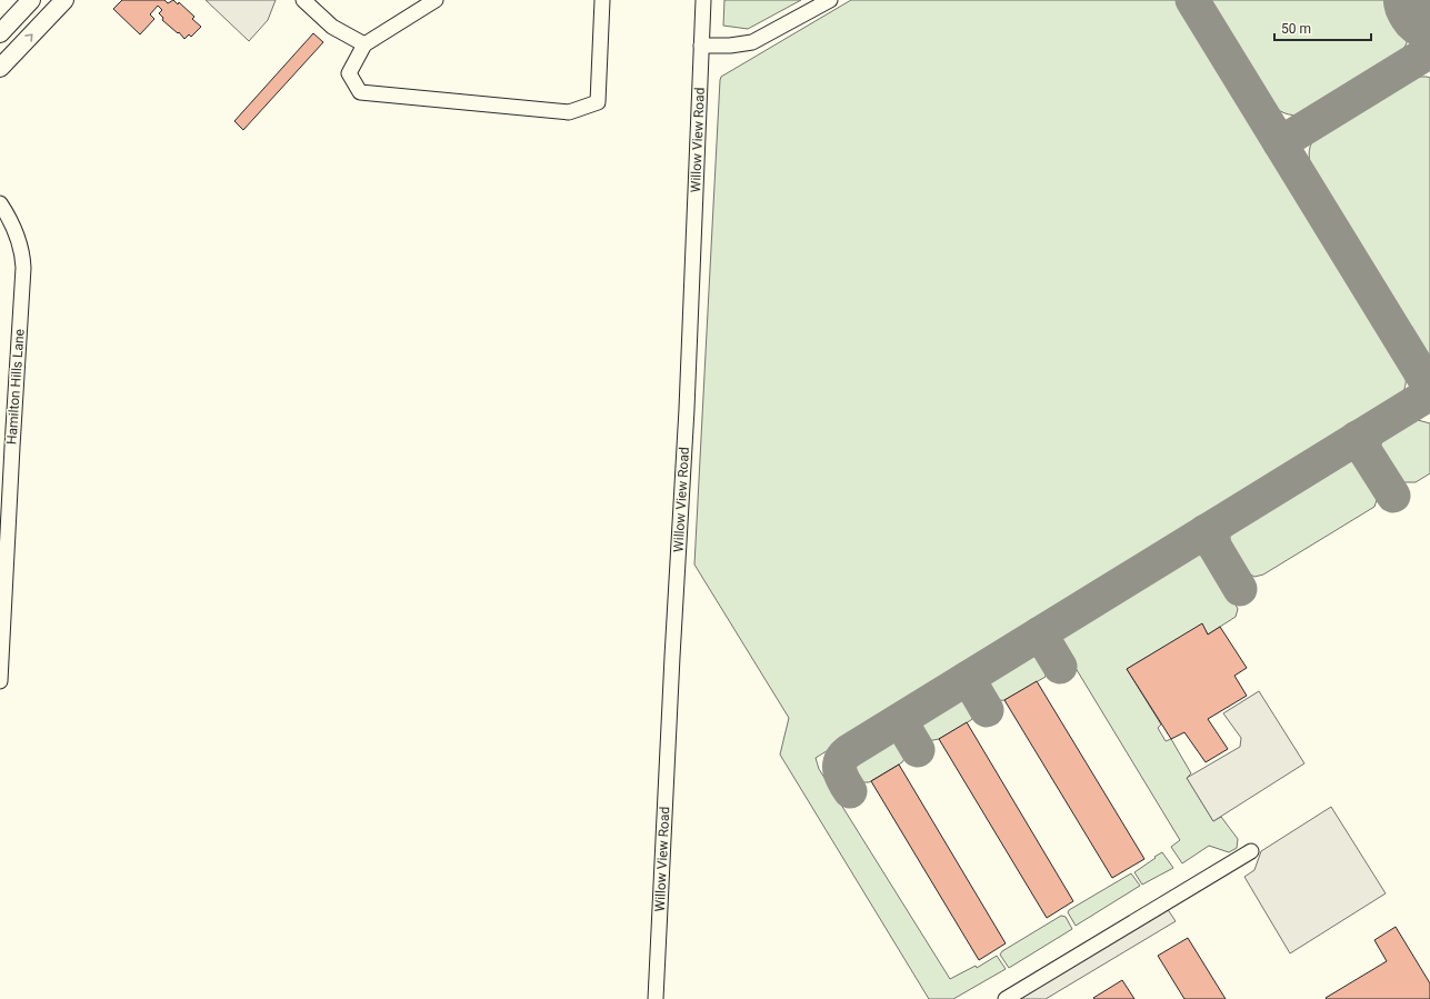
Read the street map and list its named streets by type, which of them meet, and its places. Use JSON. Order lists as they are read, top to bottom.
{
  "streets": {
    "street": ["Willow View Road", "Hamilton Hills Lane"]
  },
  "scale_bar": "50 m"
}
